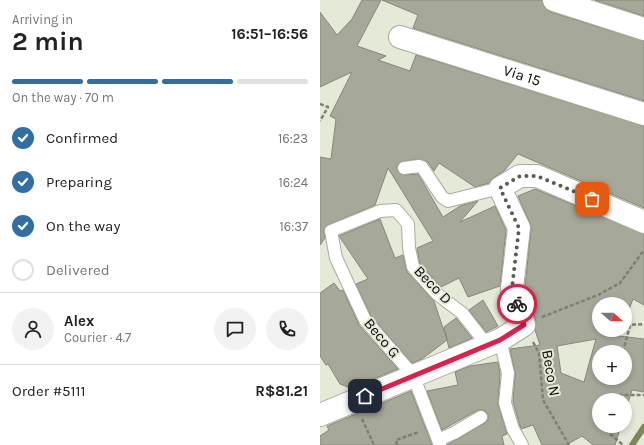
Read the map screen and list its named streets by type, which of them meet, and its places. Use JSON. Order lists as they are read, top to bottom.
{
  "streets": {
    "street": ["Via 15"],
    "lane": ["Beco D", "Beco G"],
    "path": ["Beco N"]
  },
  "crossings": [
    ["Beco D", "Beco G"]
  ],
  "north": "right",
  "page": {
    "heading": ["2 min", "Arriving in", "16:51–16:56"],
    "panel": [
      "Alex",
      "Courier · 4.7",
      "Order #5111",
      "R$81.21"
    ],
    "bar": "On the way · 70 m",
    "list": [
      ["Confirmed", "16:23"],
      ["Preparing", "16:24"],
      ["On the way", "16:37"],
      "Delivered"
    ],
    "map_buttons": ["+", "−"]
  }
}
